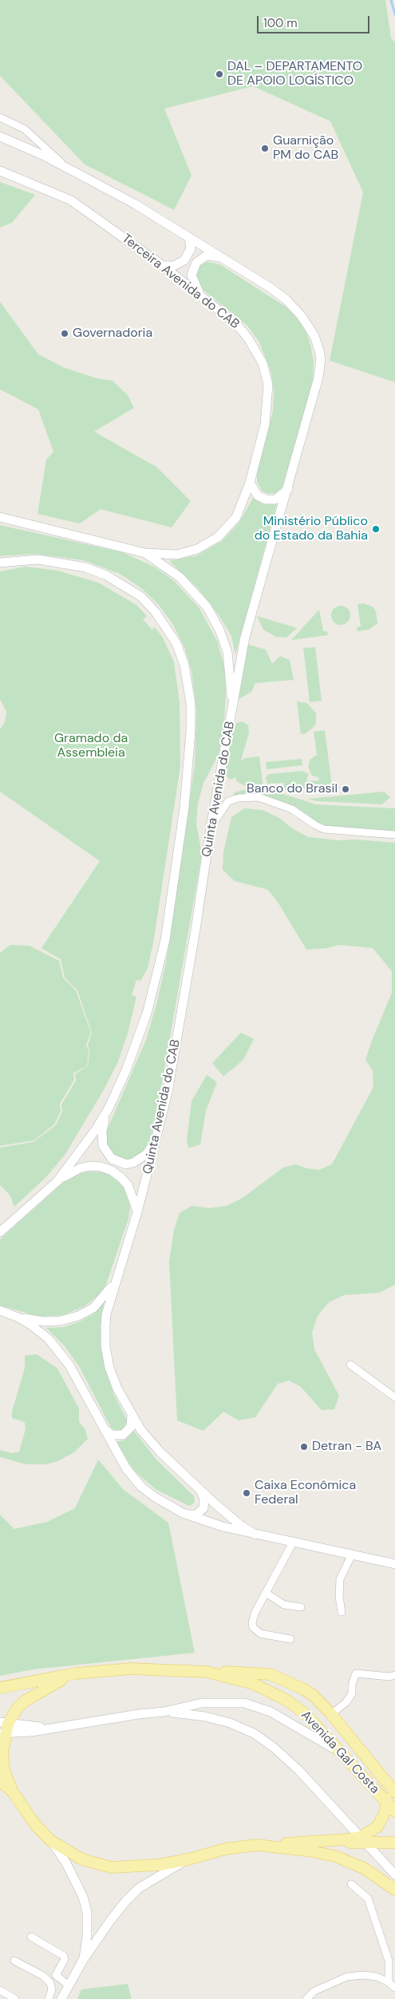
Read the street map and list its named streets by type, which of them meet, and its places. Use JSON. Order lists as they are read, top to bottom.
{
  "streets": {
    "main road": ["Terceira Avenida do CAB", "Quinta Avenida do CAB", "Avenida Gal Costa"]
  },
  "parks": ["Gramado da Assembleia"],
  "places": [
    "DAL – DEPARTAMENTO DE APOIO LOGÍSTICO",
    "Guarnição PM do CAB",
    "Governadoria",
    "Ministério Público do Estado da Bahia",
    "Banco do Brasil",
    "Detran - BA",
    "Caixa Econômica Federal"
  ],
  "scale_bar": "100 m"
}
